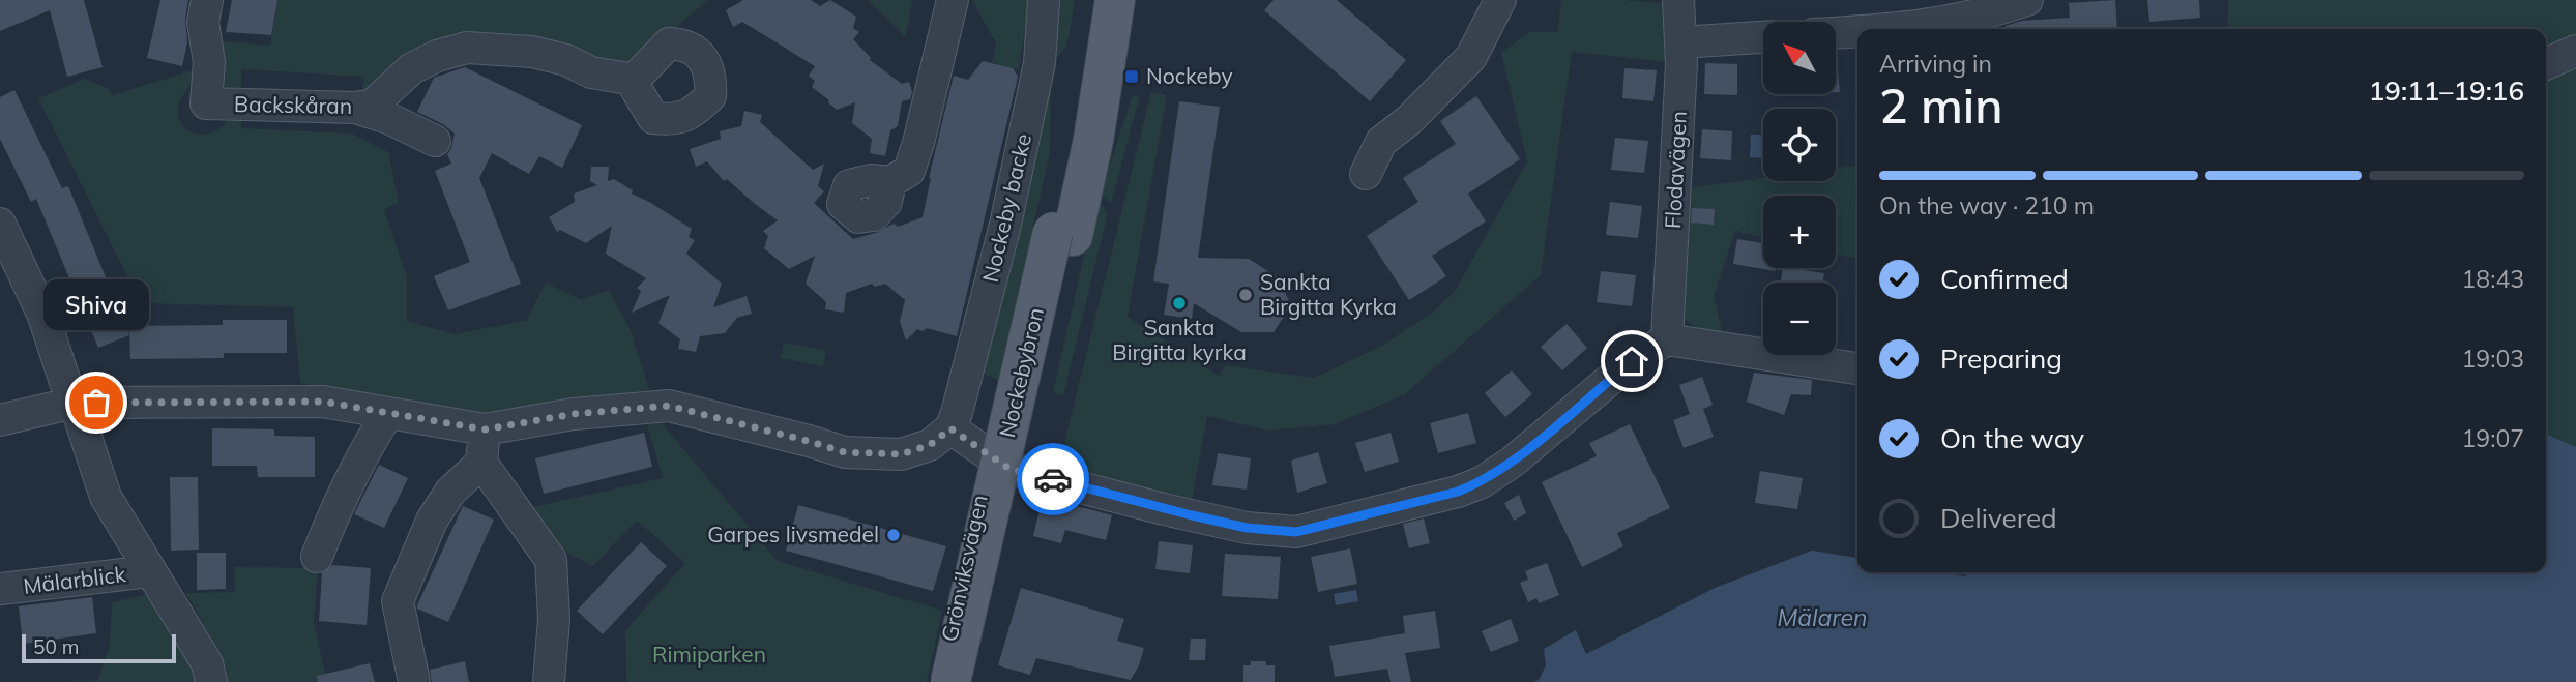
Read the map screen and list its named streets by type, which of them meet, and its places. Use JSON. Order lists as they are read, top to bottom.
{
  "streets": {
    "main road": ["Nockebybron"],
    "street": [
      "Backskåran",
      "Flodavägen",
      "Nockeby backe",
      "Grönviksvägen",
      "Mälarblick"
    ]
  },
  "water": ["Mälaren"],
  "parks": ["Rimiparken"],
  "places": {
    "transit": ["Nockeby"],
    "other": [
      "Sankta Birgitta Kyrka",
      "Sankta Birgitta kyrka",
      "Shiva",
      "Garpes livsmedel"
    ]
  },
  "scale_bar": "50 m",
  "north": "top left",
  "page": {
    "map_buttons": ["+", "−"],
    "heading": ["2 min", "Arriving in", "19:11–19:16"],
    "bar": "On the way · 210 m",
    "list": [
      ["Confirmed", "18:43"],
      ["Preparing", "19:03"],
      ["On the way", "19:07"],
      "Delivered"
    ],
    "bubble": "Shiva",
    "scale": "50 m"
  }
}
